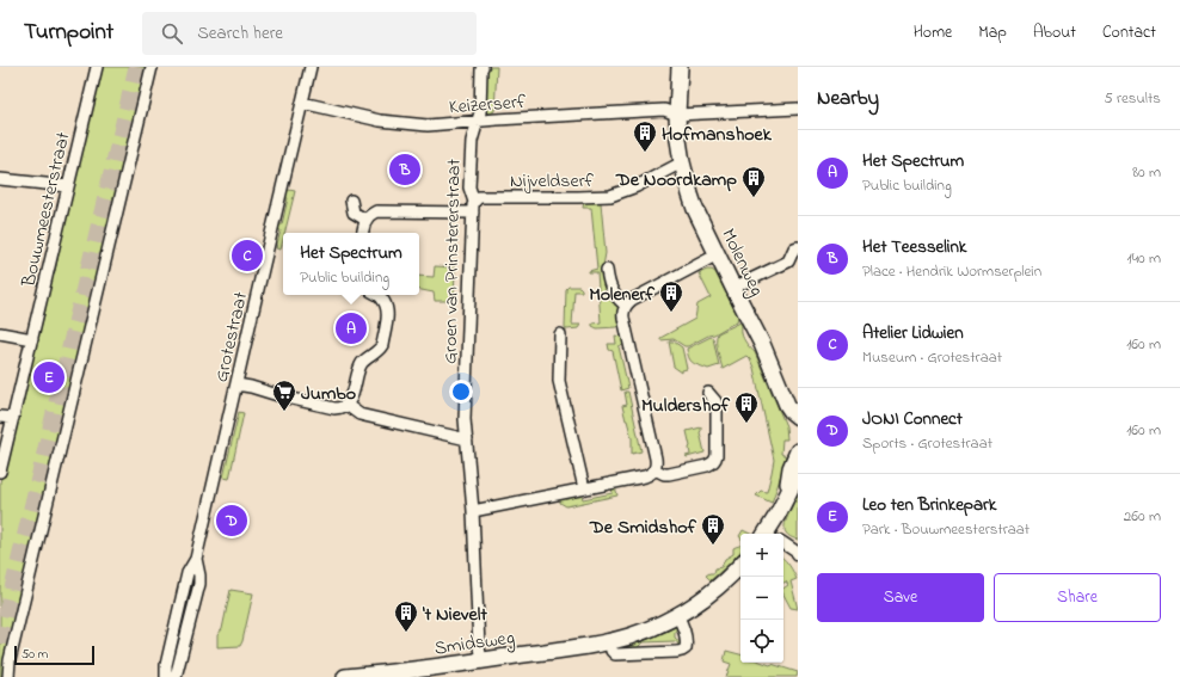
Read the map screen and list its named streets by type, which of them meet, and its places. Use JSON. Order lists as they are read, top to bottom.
{
  "streets": {
    "main road": ["Molenweg", "Smidsweg"],
    "street": [
      "Keizerserf",
      "Nijveldserf",
      "Bouwmeesterstraat",
      "Groen van Prinstererstraat",
      "Grotestraat"
    ]
  },
  "crossings": [
    ["Keizerserf", "Groen van Prinstererstraat"],
    ["Keizerserf", "Molenweg"],
    ["Keizerserf", "Grotestraat"],
    ["Nijveldserf", "Groen van Prinstererstraat"],
    ["Nijveldserf", "Molenweg"],
    ["Groen van Prinstererstraat", "Smidsweg"]
  ],
  "places": {
    "building": [
      "Hofmanshoek",
      "De Noordkamp",
      "Molenerf",
      "Muldershof",
      "De Smidshof",
      "'t Nievelt"
    ],
    "supermarket": ["Jumbo"]
  },
  "scale_bar": "50 m",
  "page": {
    "header": "Turnpoint",
    "search": "Search here",
    "nav": [
      "Home",
      "Map",
      "About",
      "Contact"
    ],
    "heading": ["Nearby", "5 results"],
    "list": [
      {
        "mark": "A",
        "name": "Het Spectrum",
        "note": "Public building",
        "value": "80 m"
      },
      {
        "mark": "B",
        "name": "Het Teesselink",
        "note": "Place · Hendrik Wormserplein",
        "value": "140 m"
      },
      {
        "mark": "C",
        "name": "Atelier Lidwien",
        "note": "Museum · Grotestraat",
        "value": "160 m"
      },
      {
        "mark": "D",
        "name": "JONI Connect",
        "note": "Sports · Grotestraat",
        "value": "160 m"
      },
      {
        "mark": "E",
        "name": "Leo ten Brinkepark",
        "note": "Park · Bouwmeesterstraat",
        "value": "260 m"
      }
    ],
    "pins": [
      "B",
      "C",
      "A",
      "E",
      "D"
    ],
    "popup": ["Het Spectrum", "Public building"],
    "map_buttons": ["+", "−"],
    "buttons": ["Save", "Share"],
    "scale": "50 m"
  }
}
